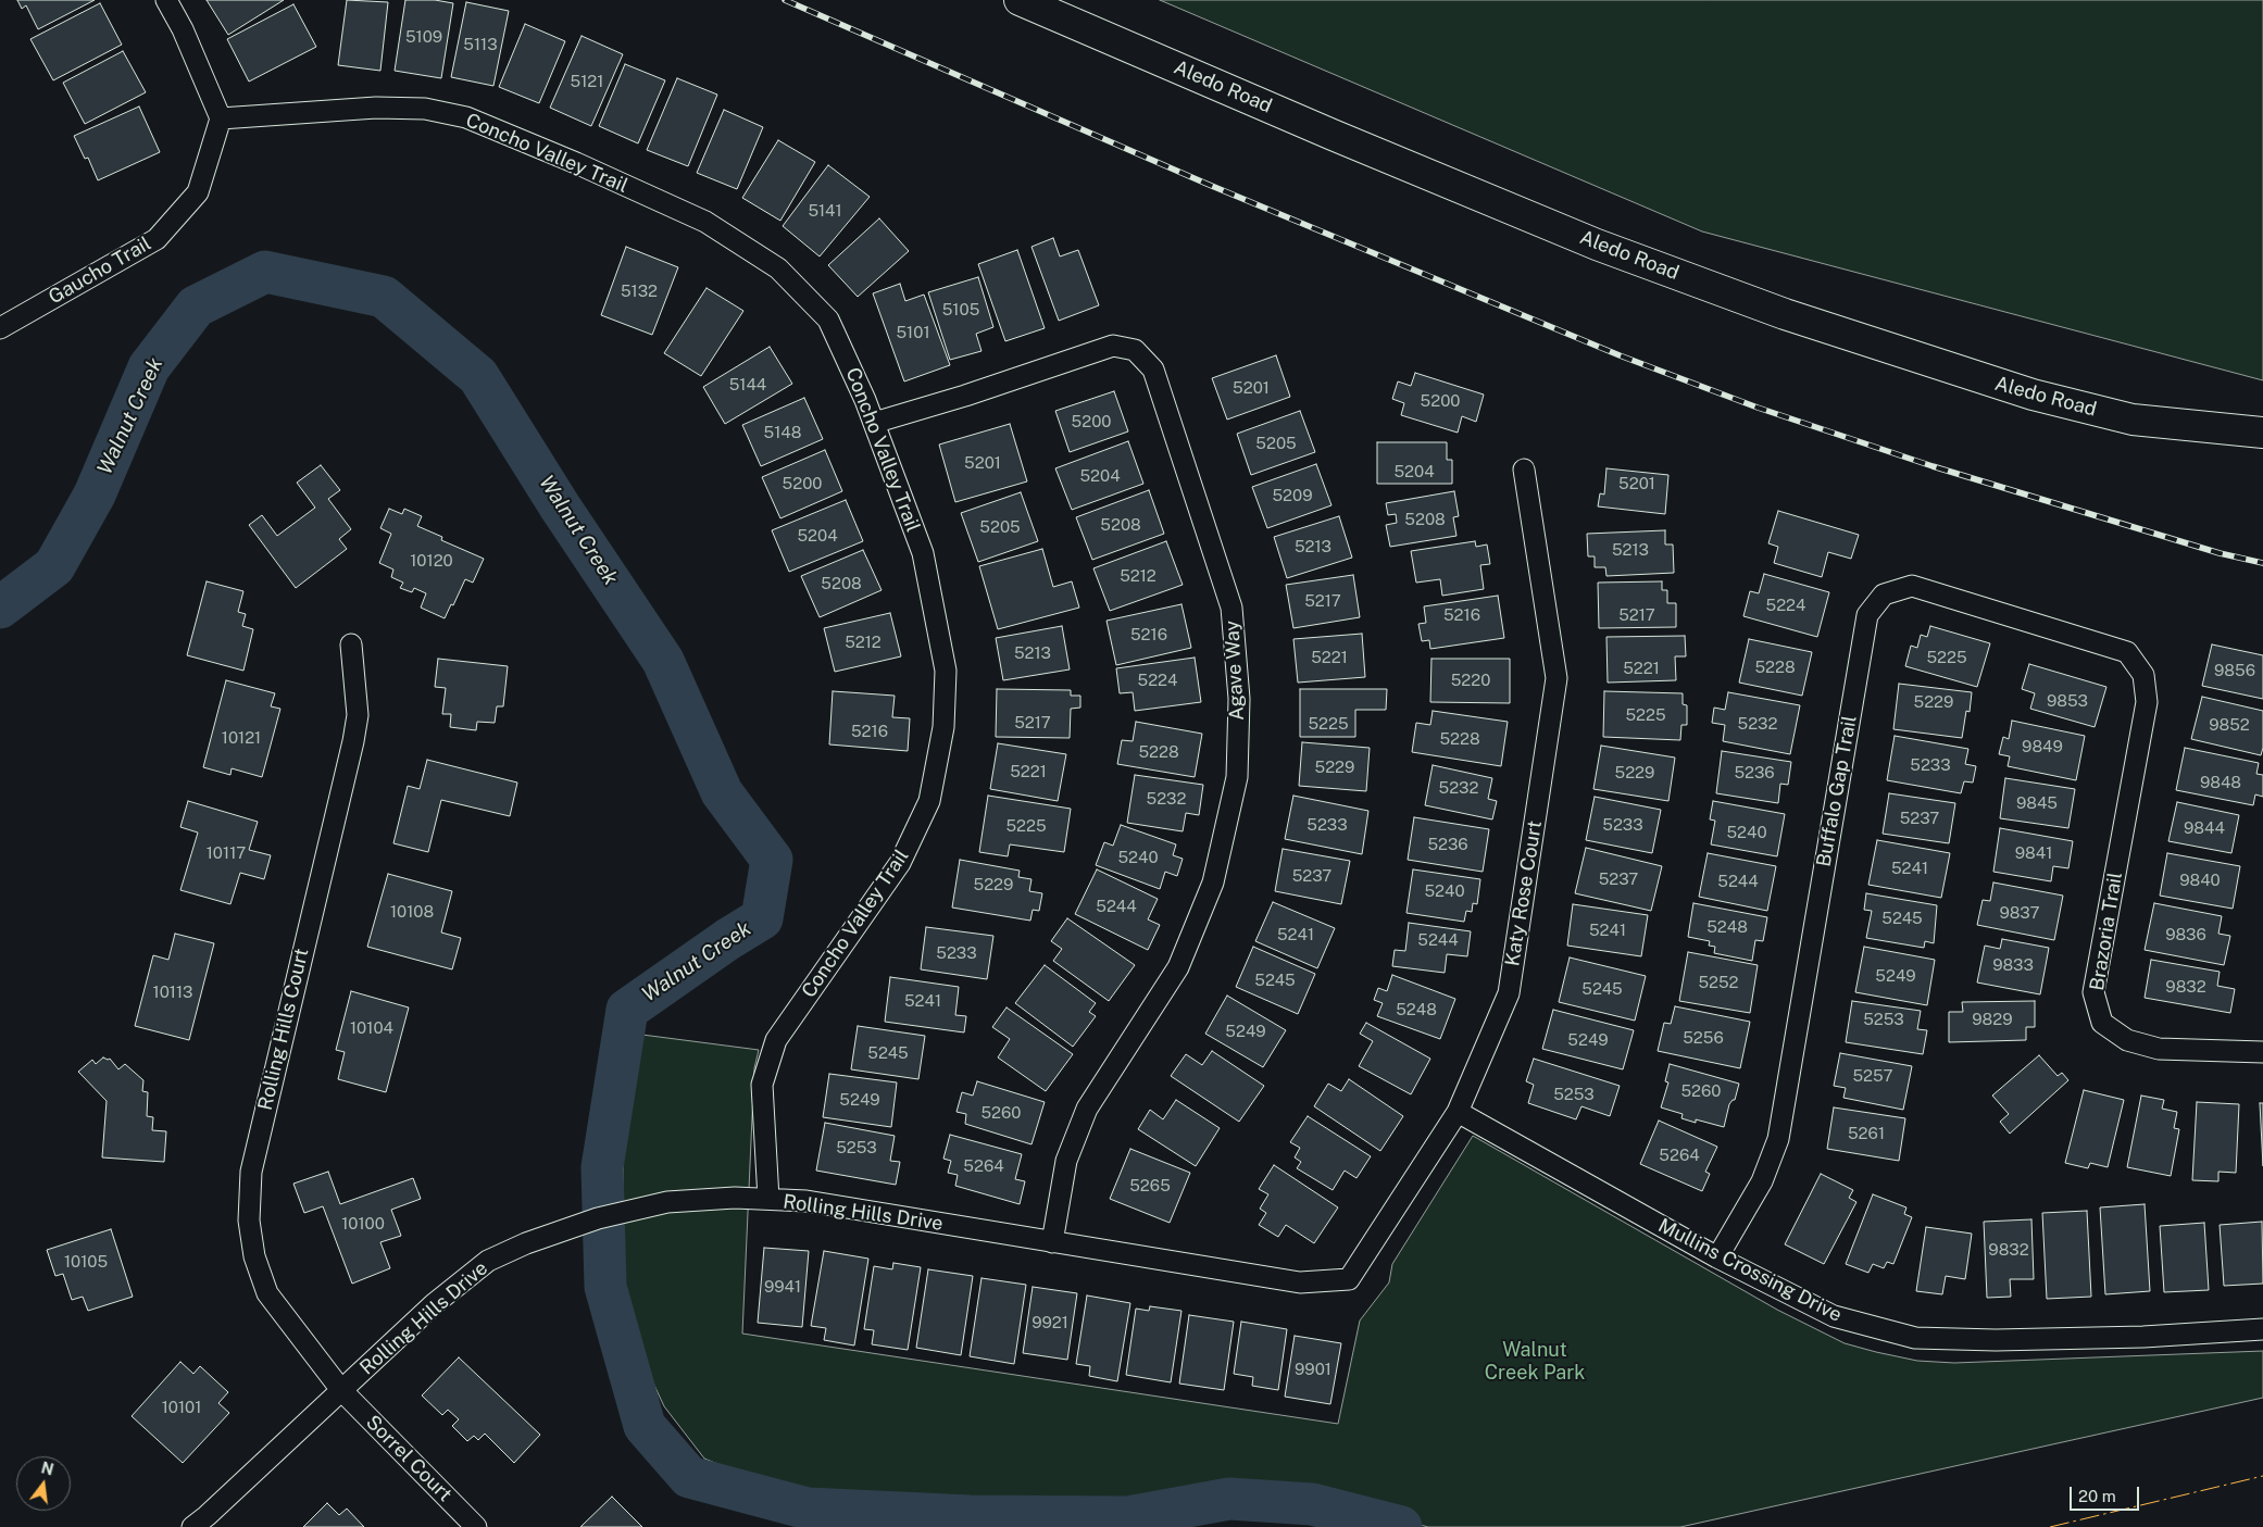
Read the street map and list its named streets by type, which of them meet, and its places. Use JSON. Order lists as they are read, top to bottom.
{
  "streets": {
    "street": [
      "Aledo Road",
      "Concho Valley Trail",
      "Gaucho Trail",
      "Agave Way",
      "Buffalo Gap Trail",
      "Katy Rose Court",
      "Brazoria Trail",
      "Rolling Hills Court",
      "Rolling Hills Drive",
      "Mullins Crossing Drive",
      "Sorrel Court"
    ]
  },
  "crossings": [
    ["Concho Valley Trail", "Gaucho Trail"],
    ["Concho Valley Trail", "Agave Way"],
    ["Concho Valley Trail", "Rolling Hills Drive"],
    ["Agave Way", "Rolling Hills Drive"],
    ["Buffalo Gap Trail", "Brazoria Trail"],
    ["Buffalo Gap Trail", "Mullins Crossing Drive"],
    ["Katy Rose Court", "Rolling Hills Drive"],
    ["Katy Rose Court", "Mullins Crossing Drive"],
    ["Rolling Hills Court", "Rolling Hills Drive"],
    ["Rolling Hills Court", "Sorrel Court"],
    ["Rolling Hills Drive", "Sorrel Court"]
  ],
  "water": ["Walnut Creek"],
  "parks": ["Walnut Creek Park"],
  "house_numbers": [
    "5109",
    "5113",
    "5121",
    "5141",
    "5132",
    "5105",
    "5101",
    "5144",
    "5201",
    "5200",
    "5200",
    "5148",
    "5205",
    "5201",
    "5204",
    "5204",
    "5200",
    "5201",
    "5209",
    "5208",
    "5208",
    "5205",
    "5204",
    "5213",
    "5213",
    "10120",
    "5212",
    "5208",
    "5217",
    "5224",
    "5216",
    "5217",
    "5216",
    "5212",
    "5213",
    "5221",
    "5225",
    "5228",
    "5221",
    "9856",
    "5224",
    "5220",
    "9853",
    "5229",
    "5225",
    "5217",
    "5225",
    "5232",
    "9852",
    "5216",
    "10121",
    "5228",
    "9849",
    "5228",
    "5233",
    "5229",
    "5221",
    "5229",
    "5236",
    "9848",
    "5232",
    "5232",
    "9845",
    "5237",
    "5233",
    "5233",
    "5225",
    "9844",
    "5240",
    "5236",
    "10117",
    "9841",
    "5240",
    "5241",
    "5237",
    "5237",
    "9840",
    "5244",
    "5229",
    "5240",
    "5244",
    "10108",
    "9837",
    "5245",
    "5248",
    "5241",
    "5241",
    "9836",
    "5244",
    "5233",
    "9833",
    "5249",
    "5245",
    "5252",
    "9832",
    "5245",
    "10113",
    "5241",
    "5248",
    "5253",
    "9829",
    "10104",
    "5249",
    "5256",
    "5249",
    "5245",
    "5257",
    "5260",
    "5253",
    "5249",
    "5260",
    "5261",
    "5253",
    "5264",
    "5264",
    "5265",
    "10100",
    "9832",
    "10105",
    "9941",
    "9921",
    "9901",
    "10101"
  ],
  "scale_bar": "20 m",
  "north": "top"
}
